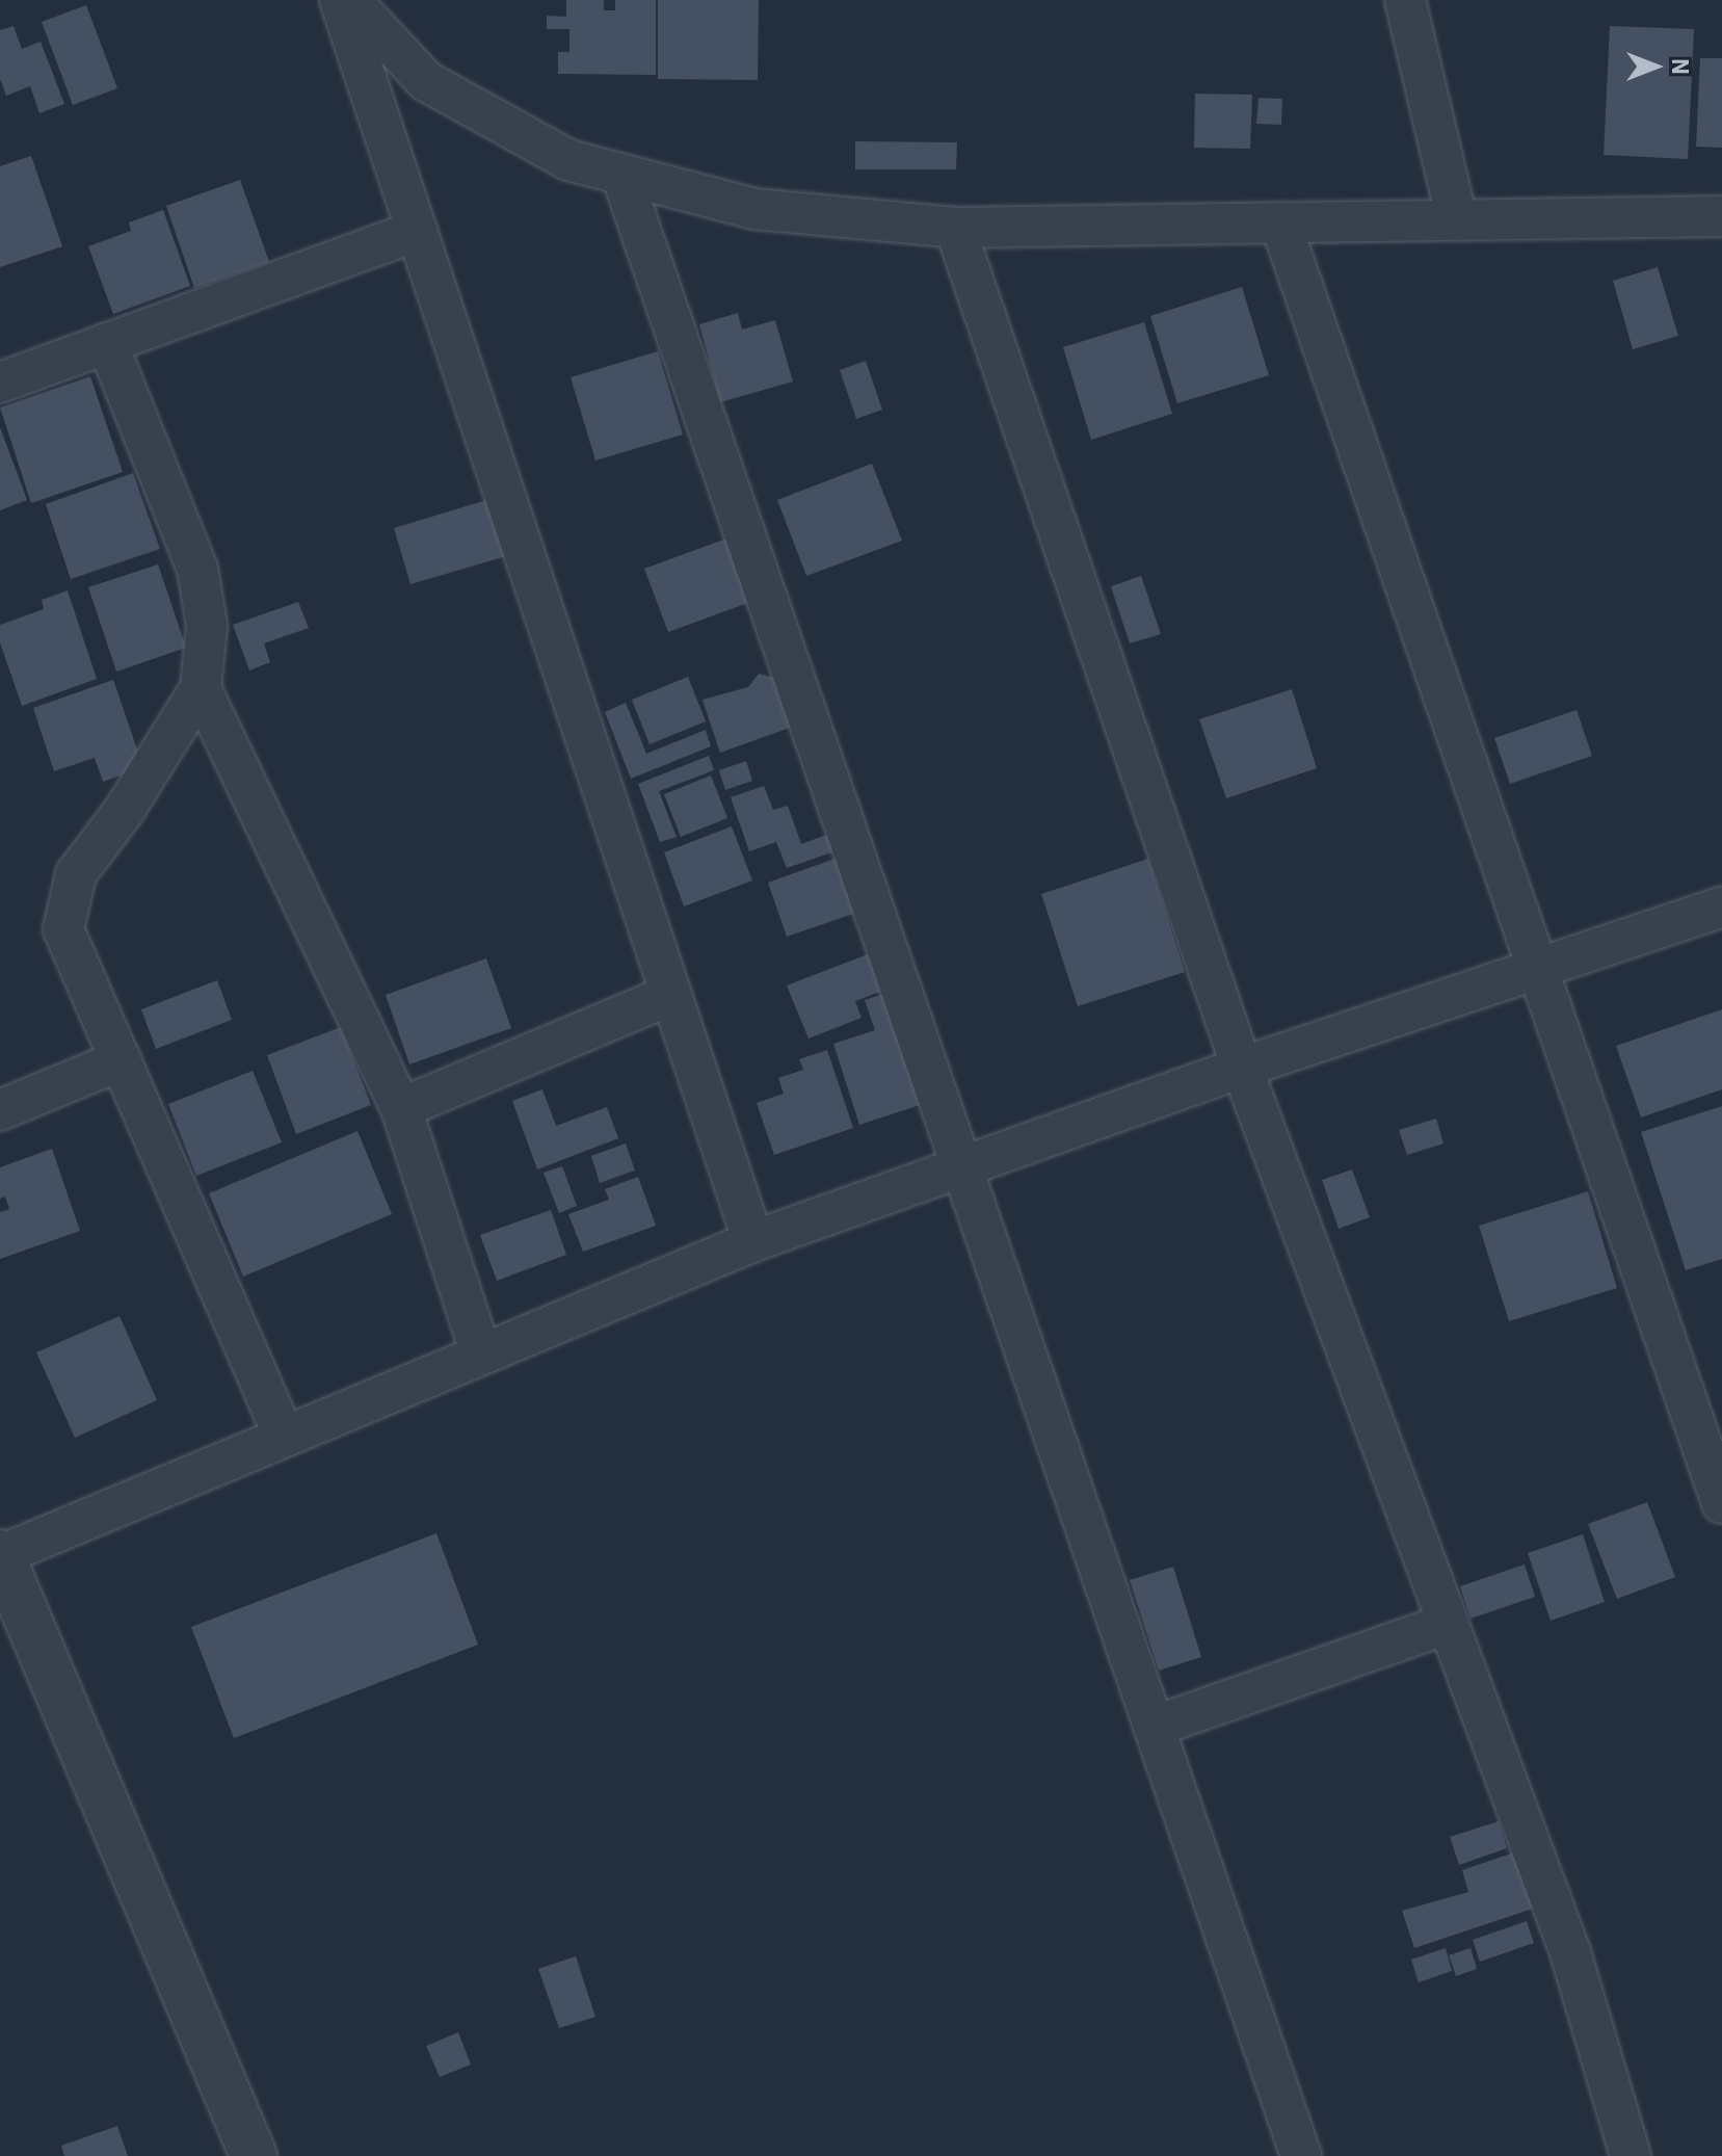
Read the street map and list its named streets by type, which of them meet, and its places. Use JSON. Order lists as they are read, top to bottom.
{
  "north": "right"
}
